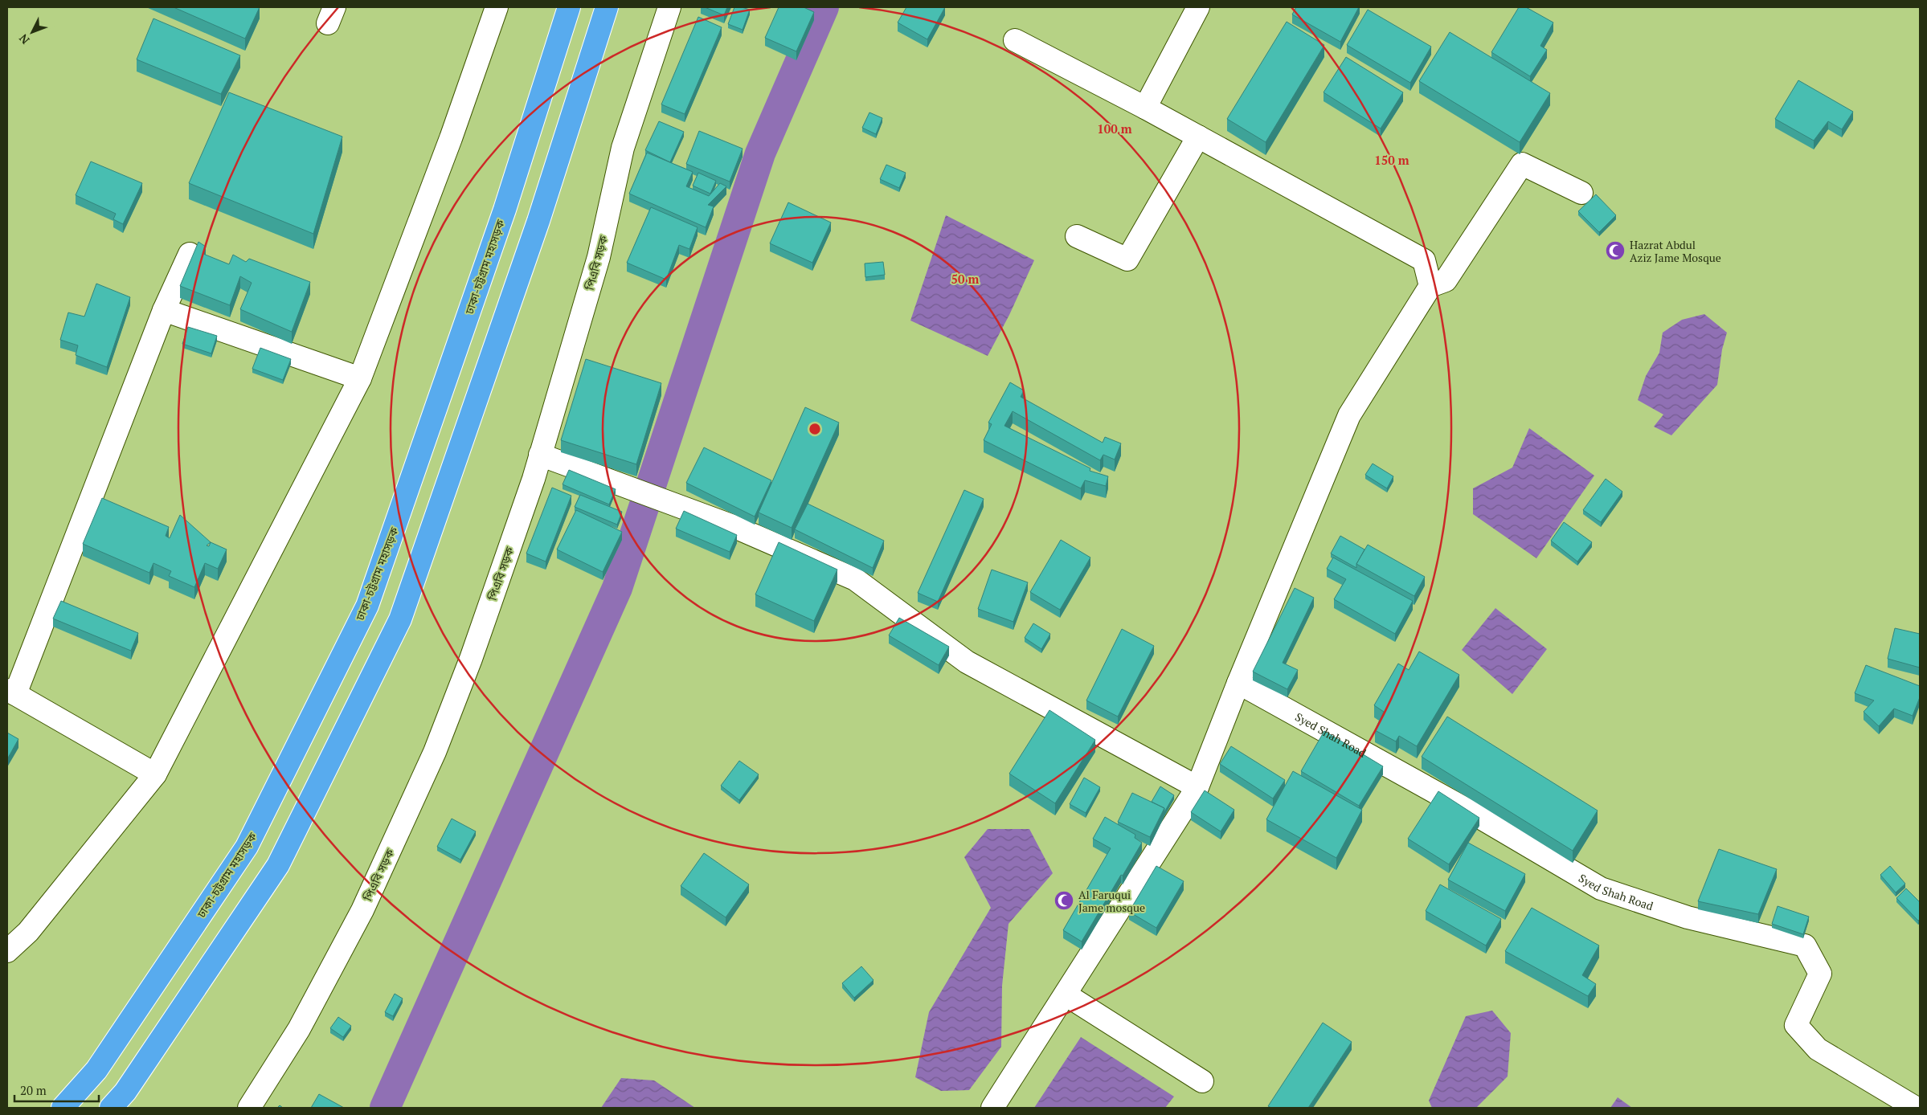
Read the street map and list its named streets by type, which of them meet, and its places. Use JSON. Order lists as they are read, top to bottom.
{
  "streets": {
    "highway": ["ঢাকা-চট্টগ্রাম মহাসড়ক"],
    "street": ["পিএবি সড়ক", "Syed Shah Road"]
  },
  "places": {
    "mosque": ["Hazrat Abdul Aziz Jame Mosque", "Al Faruqui Jame mosque"]
  },
  "scale_bar": "20 m",
  "north": "bottom left",
  "rings": ["100 m", "150 m", "50 m"]
}
